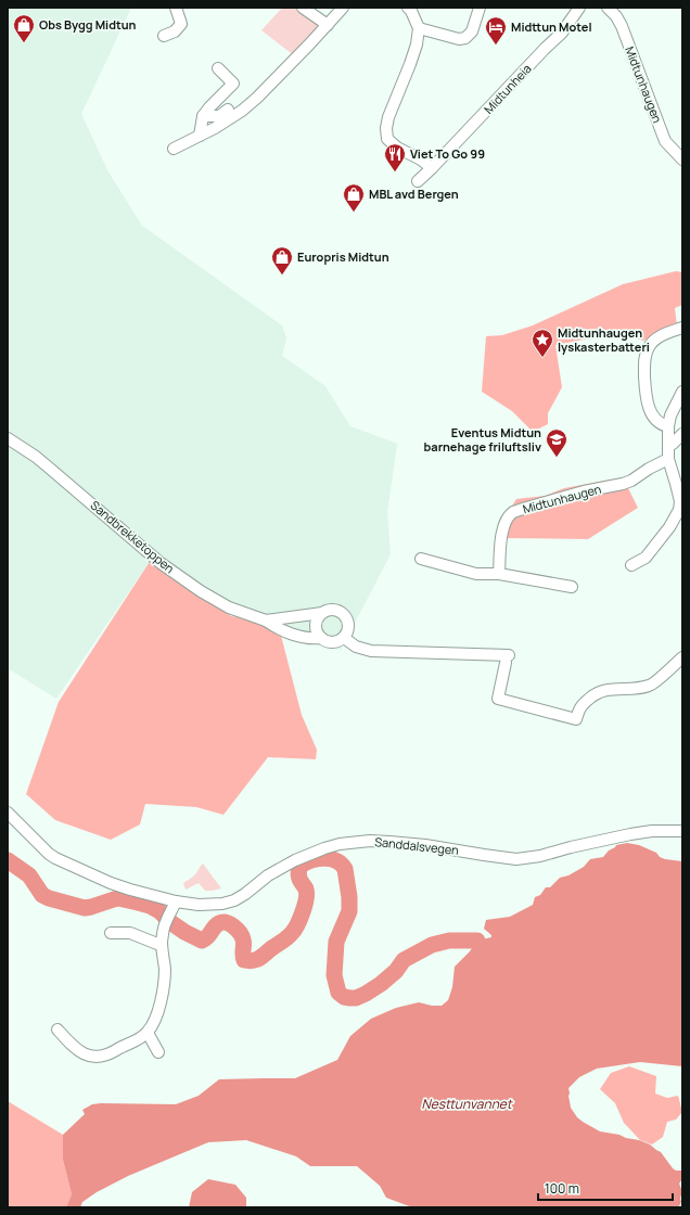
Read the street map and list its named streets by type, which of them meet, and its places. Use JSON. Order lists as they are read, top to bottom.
{
  "streets": {
    "street": [
      "Midtunhaugen",
      "Midtunheia",
      "Sandbrekketoppen",
      "Sanddalsvegen"
    ]
  },
  "water": ["Nesttunvannet"],
  "places": {
    "shop": ["Obs Bygg Midtun", "MBL avd Bergen", "Europris Midtun"],
    "hotel": ["Midttun Motel"],
    "restaurant": ["Viet To Go 99"],
    "place": ["Midtunhaugen lyskasterbatteri"],
    "school or university": ["Eventus Midtun barnehage friluftsliv"]
  },
  "scale_bar": "100 m"
}
